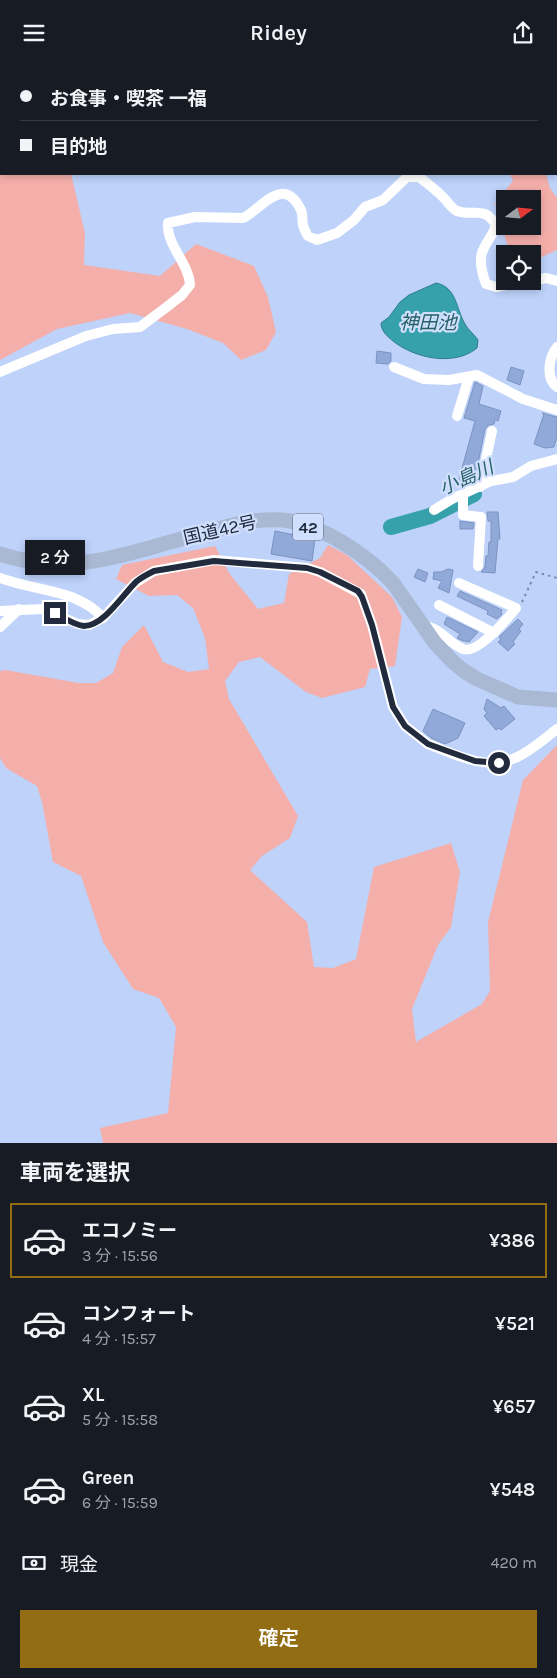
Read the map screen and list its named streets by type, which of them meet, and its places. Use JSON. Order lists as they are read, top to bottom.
{
  "streets": {
    "highway": ["42", "国道42号"]
  },
  "water": ["神田池", "小島川"],
  "north": "right",
  "page": {
    "header": "Ridey",
    "banner": ["お食事・喫茶 一福", "目的地"],
    "bubble": "2 分",
    "heading": "車両を選択",
    "list": [
      {
        "name": "エコノミー",
        "note": "3 分 · 15:56",
        "value": "¥386"
      },
      {
        "name": "コンフォート",
        "note": "4 分 · 15:57",
        "value": "¥521"
      },
      {
        "name": "XL",
        "note": "5 分 · 15:58",
        "value": "¥657"
      },
      {
        "name": "Green",
        "note": "6 分 · 15:59",
        "value": "¥548"
      }
    ],
    "pay": ["現金", "420 m"],
    "buttons": "確定"
  }
}
